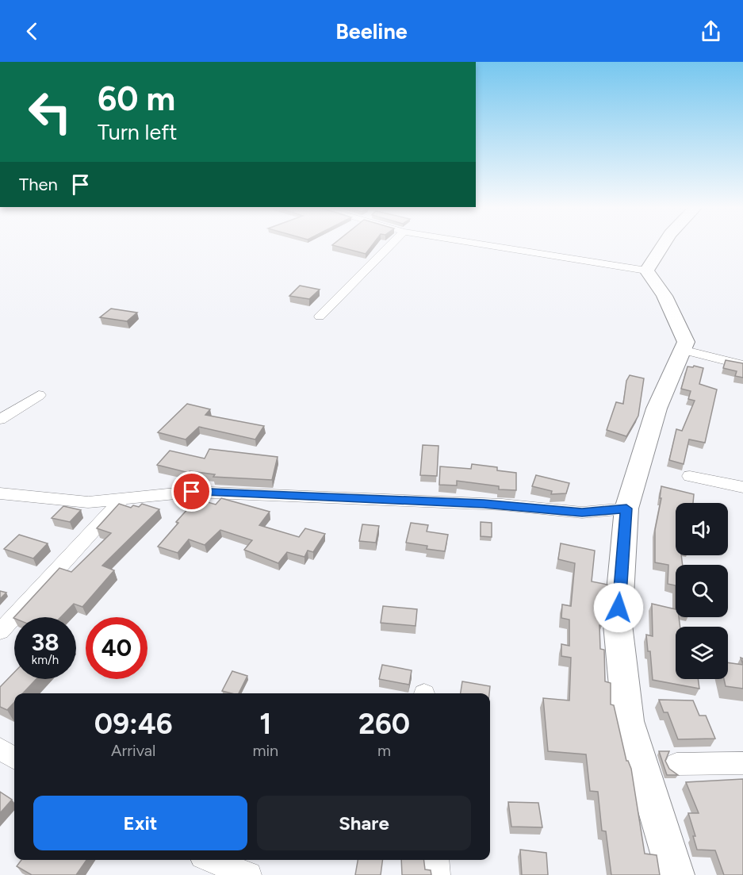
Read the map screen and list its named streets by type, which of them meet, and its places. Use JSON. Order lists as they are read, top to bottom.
{
  "page": {
    "header": "Beeline",
    "turn": ["60 m", "Turn left"],
    "then": "Then",
    "speed": "38 km/h",
    "limit": "40",
    "eta": [
      "09:46",
      "Arrival",
      "1",
      "min",
      "260",
      "m"
    ],
    "buttons": ["Exit", "Share"]
  }
}
